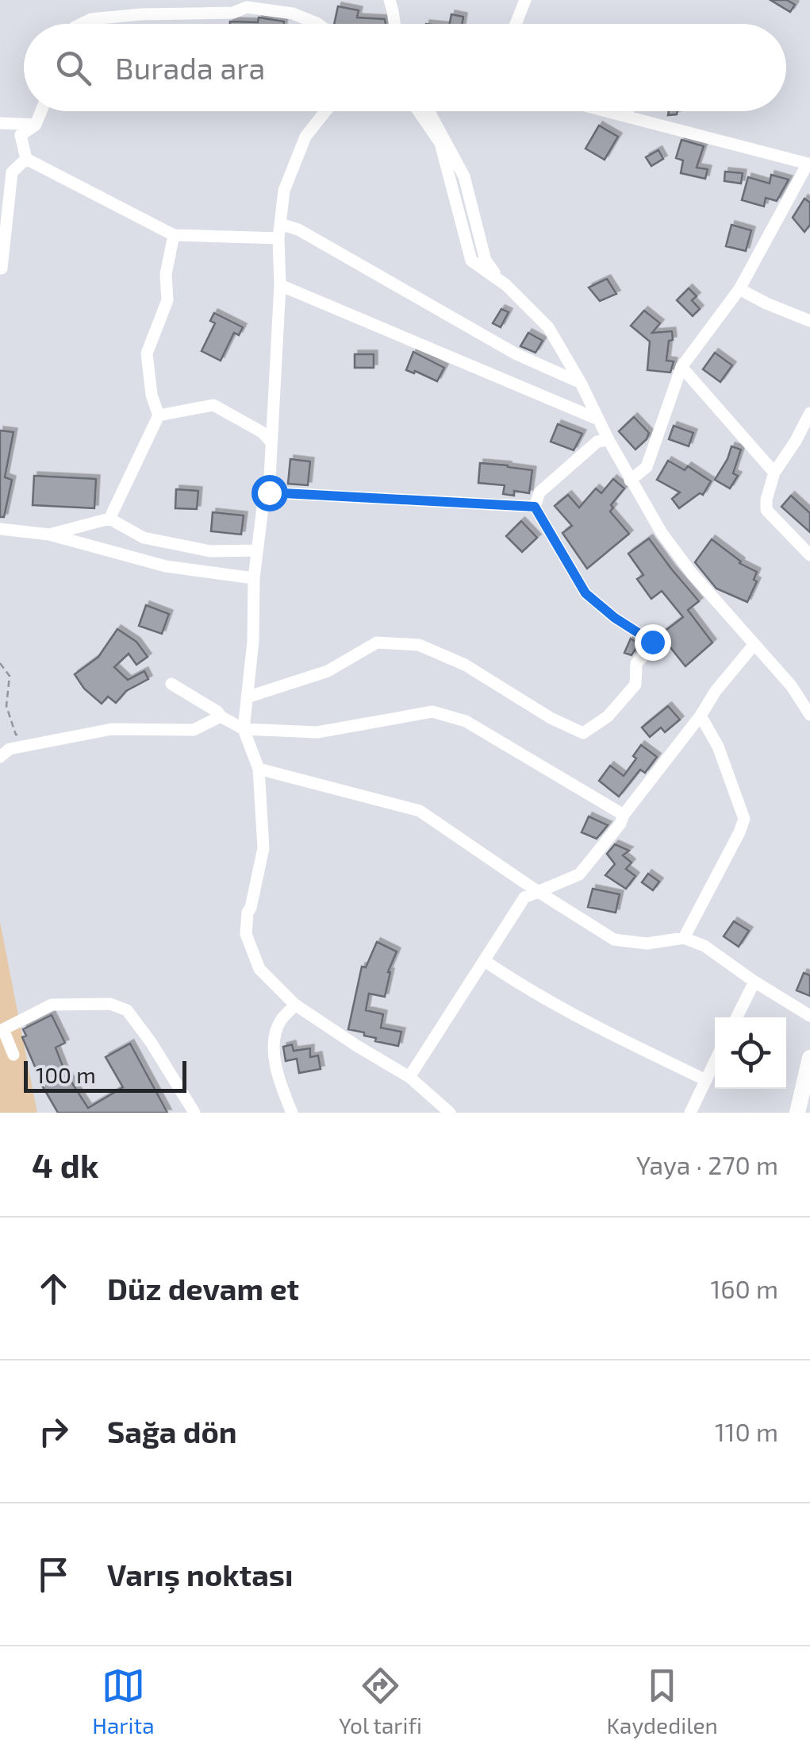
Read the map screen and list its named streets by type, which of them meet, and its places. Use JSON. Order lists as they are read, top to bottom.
{
  "scale_bar": "100 m",
  "page": {
    "search": "Burada ara",
    "scale": "100 m",
    "heading": ["4 dk", "Yaya · 270 m"],
    "list": [
      ["Düz devam et", "160 m"],
      ["Sağa dön", "110 m"],
      "Varış noktası"
    ],
    "nav": ["Harita", "Yol tarifi", "Kaydedilen"]
  }
}
